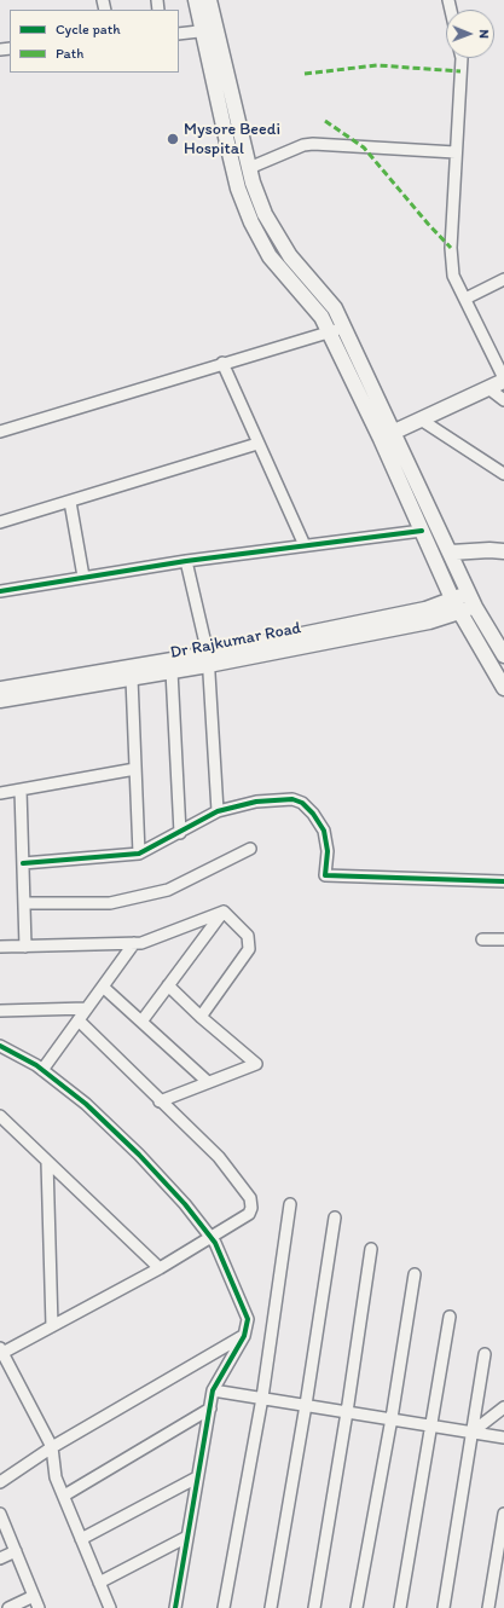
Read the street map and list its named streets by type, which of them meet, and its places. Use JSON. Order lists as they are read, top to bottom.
{
  "streets": {
    "main road": ["Dr Rajkumar Road"]
  },
  "places": ["Mysore Beedi Hospital"],
  "legend": ["Cycle path", "Path"],
  "north": "right"
}
